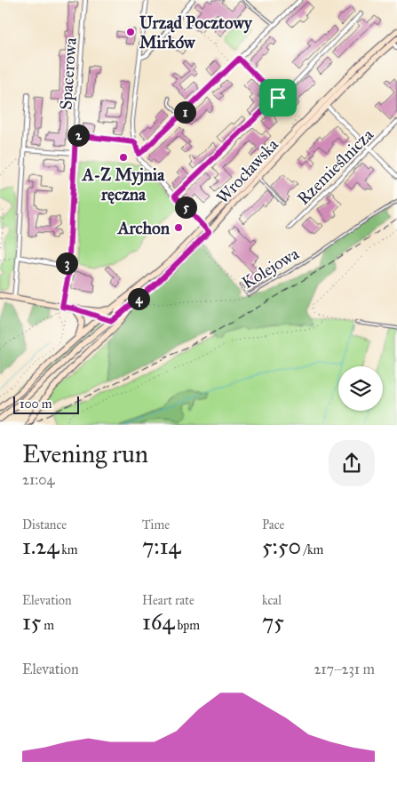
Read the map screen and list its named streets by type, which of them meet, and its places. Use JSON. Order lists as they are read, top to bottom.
{
  "streets": {
    "main road": ["Wrocławska"],
    "street": ["Spacerowa", "Rzemieślnicza"],
    "lane": ["Kolejowa"]
  },
  "places": ["Urząd Pocztowy Mirków", "A-Z Myjnia ręczna", "Archon"],
  "scale_bar": "100 m",
  "page": {
    "pins": [
      "1",
      "2",
      "5",
      "3",
      "4"
    ],
    "scale": "100 m",
    "heading": ["Evening run", "21:04"],
    "stats": [
      ["Distance", "1.24 km"],
      ["Time", "7:14"],
      ["Pace", "5:50 /km"],
      ["Elevation", "15 m"],
      ["Heart rate", "164 bpm"],
      ["kcal", "75"]
    ],
    "chart": ["Elevation", "217–231 m"]
  }
}
